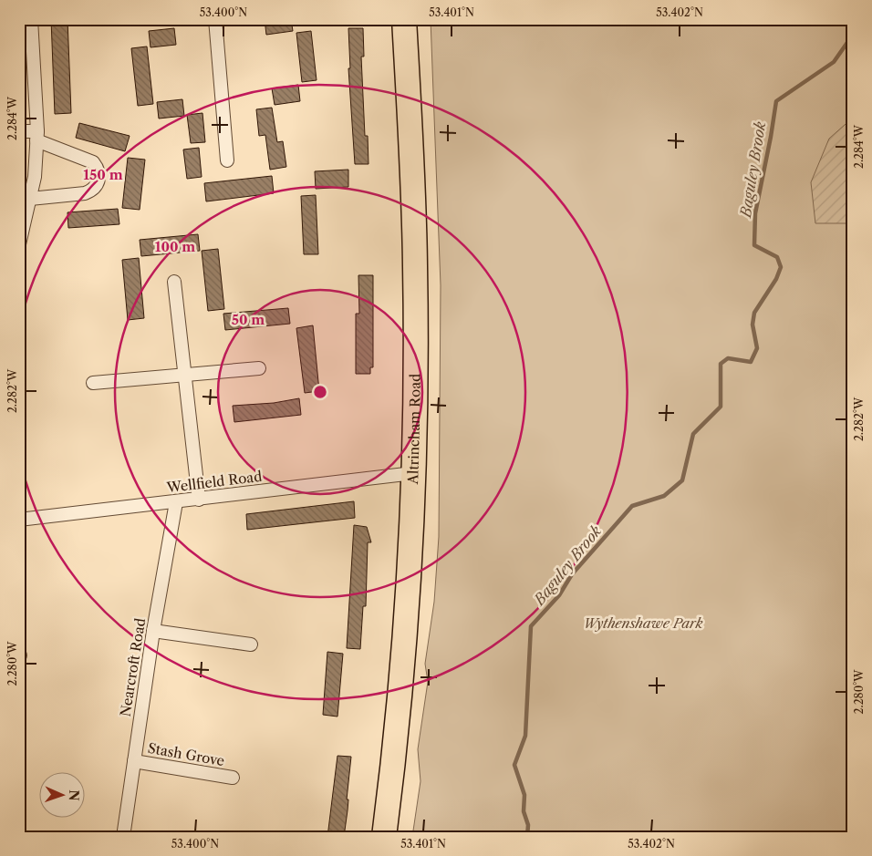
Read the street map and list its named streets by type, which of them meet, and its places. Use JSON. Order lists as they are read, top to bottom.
{
  "streets": {
    "highway": ["Altrincham Road"],
    "street": ["Wellfield Road", "Nearcroft Road", "Stash Grove"]
  },
  "crossings": [
    ["Altrincham Road", "Wellfield Road"],
    ["Wellfield Road", "Nearcroft Road"],
    ["Nearcroft Road", "Stash Grove"]
  ],
  "water": ["Baguley Brook"],
  "parks": ["Wythenshawe Park"],
  "north": "right",
  "coordinates": [
    "53.400°N",
    "53.401°N",
    "53.402°N",
    "2.284°W",
    "2.282°W",
    "2.280°W"
  ],
  "rings": ["150 m", "100 m", "50 m"]
}
